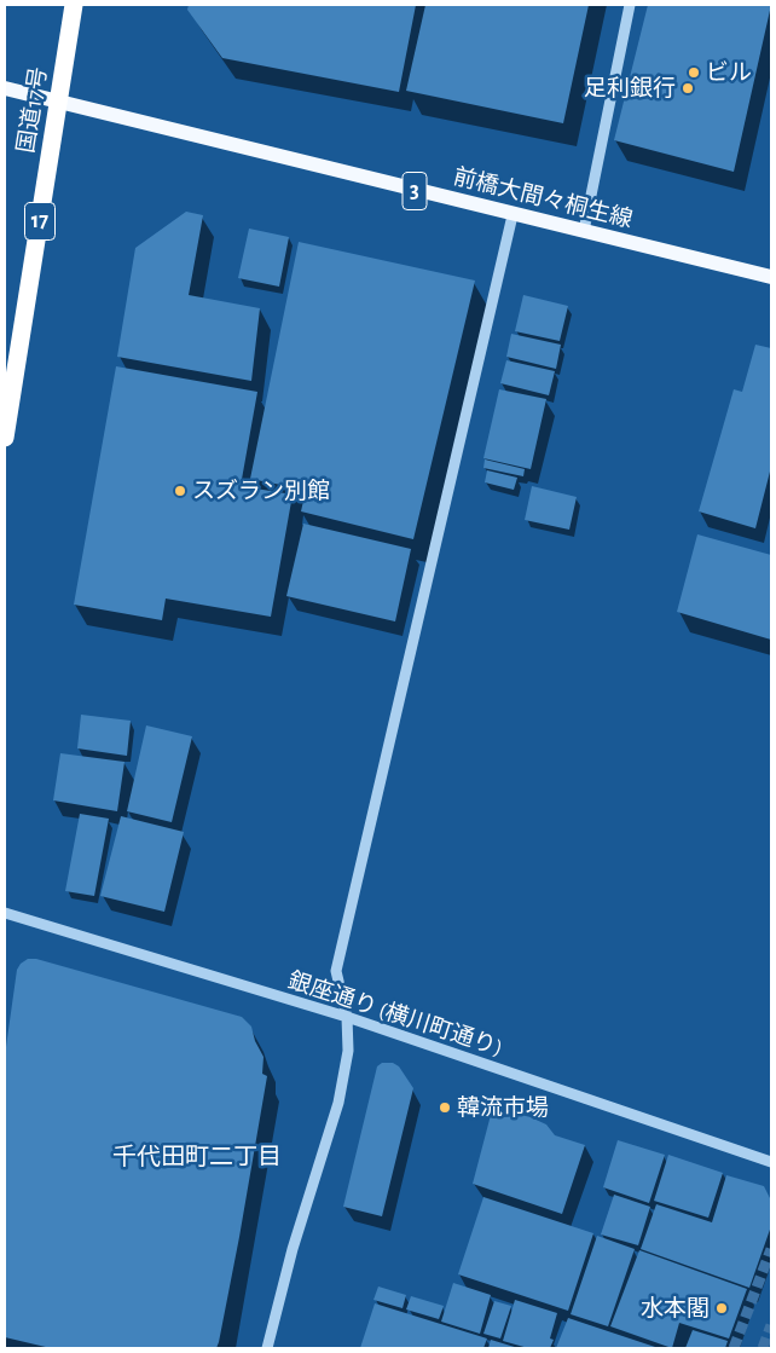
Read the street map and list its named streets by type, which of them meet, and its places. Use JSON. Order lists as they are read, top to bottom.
{
  "streets": {
    "highway": ["国道17号", "17"],
    "main road": ["3", "前橋大間々桐生線"],
    "street": ["銀座通り (横川町通り)"]
  },
  "crossings": [
    ["国道17号", "前橋大間々桐生線"]
  ],
  "districts": ["千代田町二丁目"],
  "places": [
    "ビル",
    "足利銀行",
    "スズラン別館",
    "韓流市場",
    "水本閣"
  ]
}
